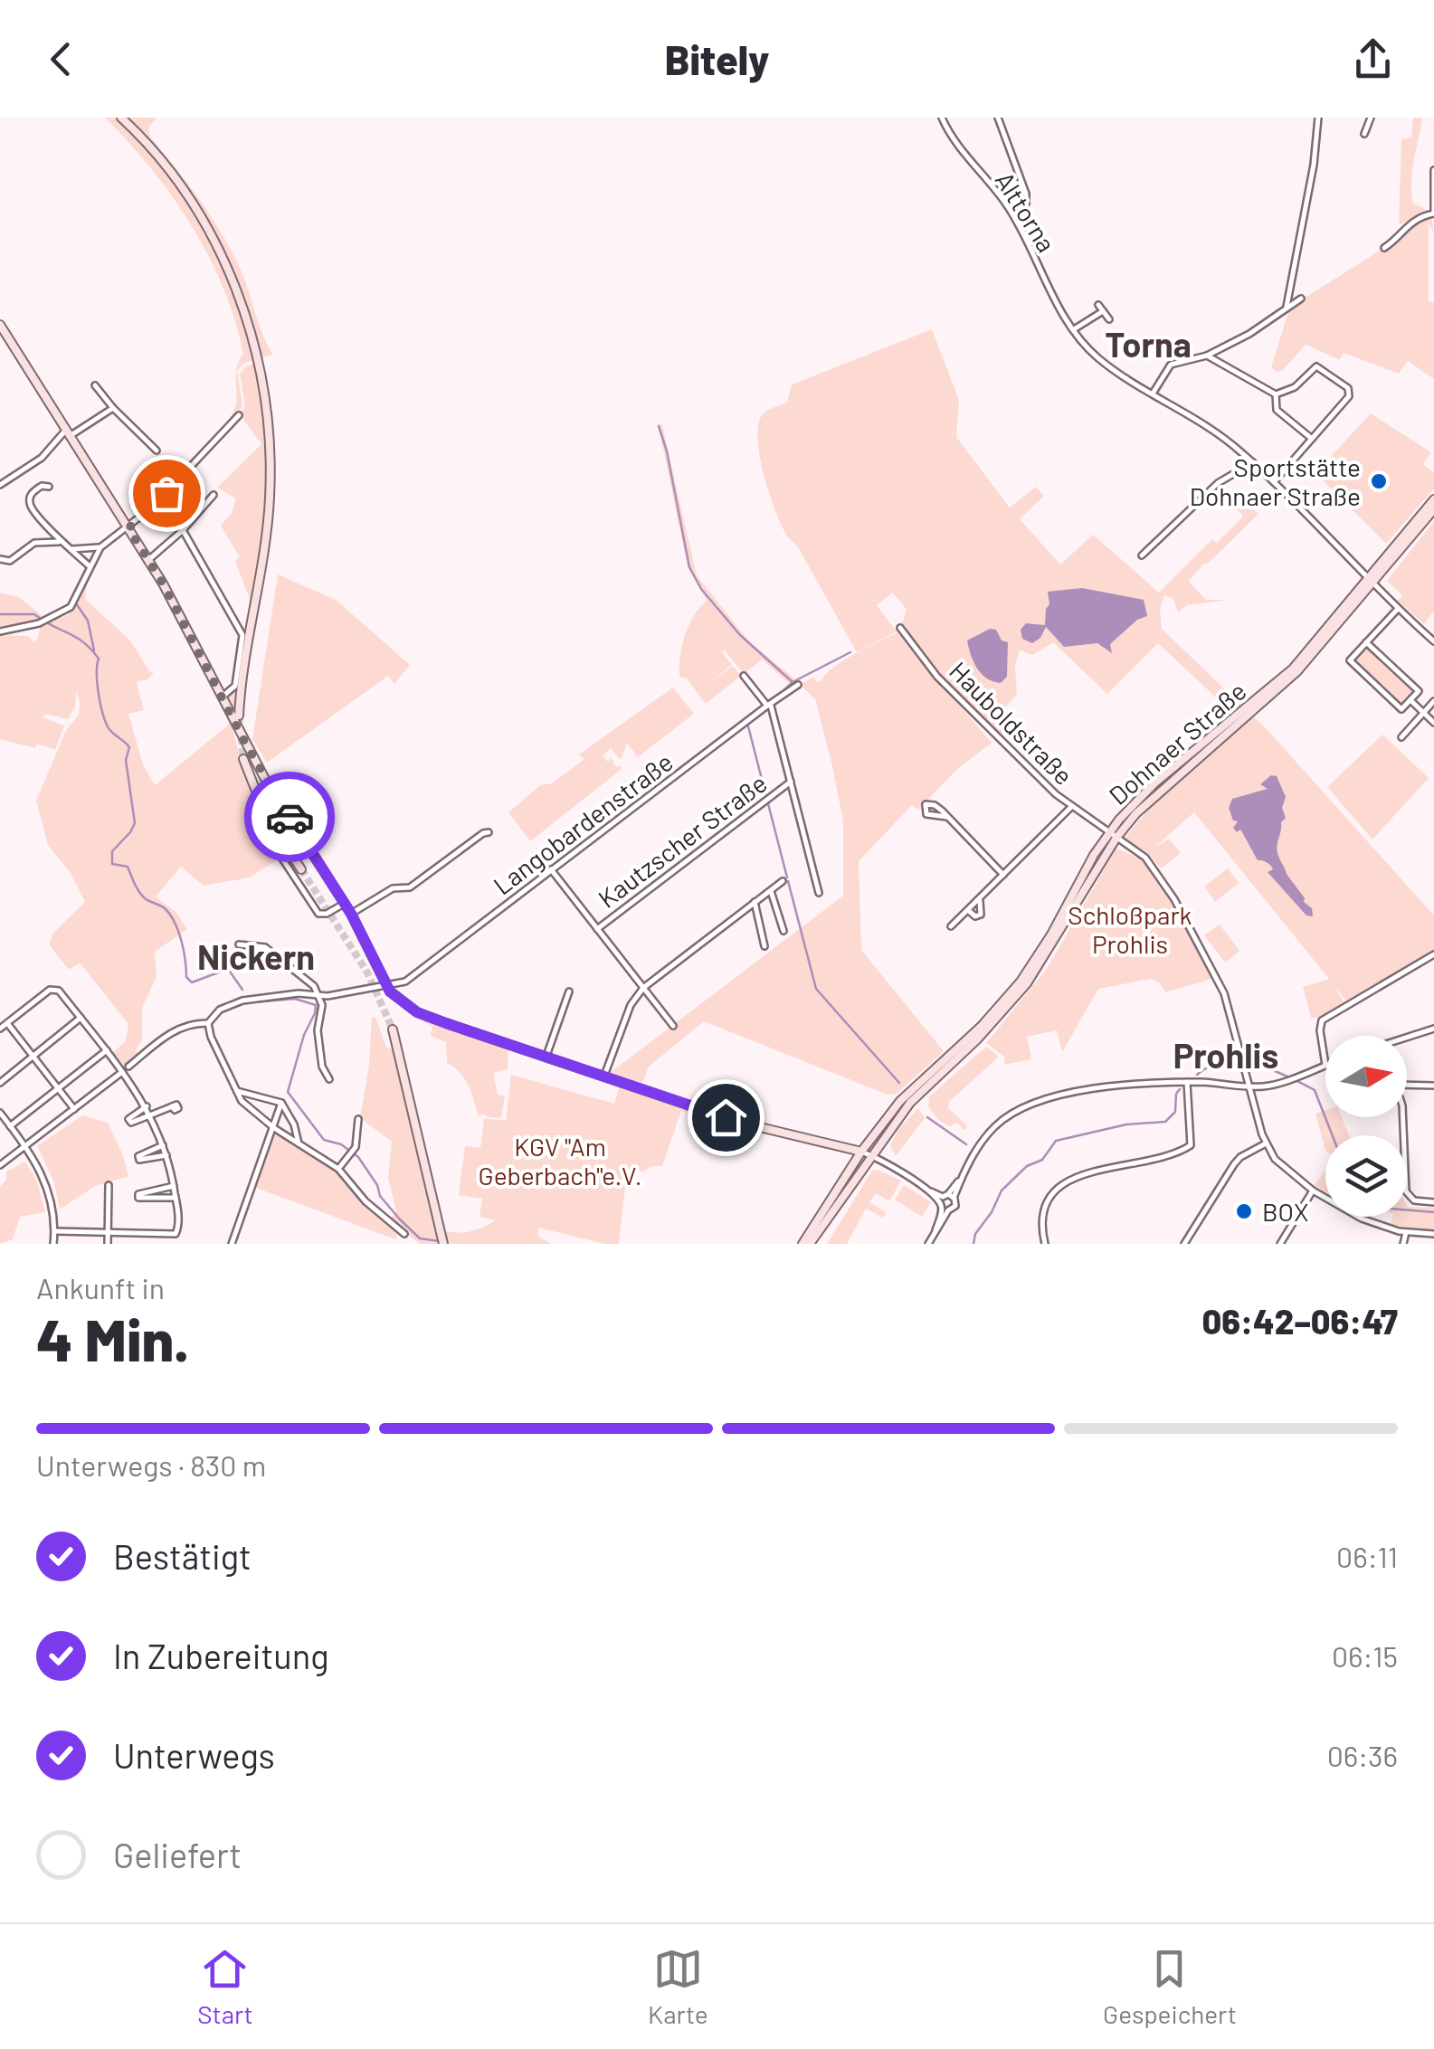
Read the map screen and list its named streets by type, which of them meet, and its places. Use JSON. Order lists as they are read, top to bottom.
{
  "streets": {
    "main road": ["Dohnaer Straße"],
    "street": [
      "Alttorna",
      "Hauboldstraße",
      "Langobardenstraße",
      "Kautzscher Straße"
    ]
  },
  "crossings": [
    ["Alttorna", "Dohnaer Straße"],
    ["Hauboldstraße", "Dohnaer Straße"]
  ],
  "districts": ["Torna", "Nickern", "Prohlis"],
  "parks": ["Schloßpark Prohlis", "KGV \"Am Geberbach\"e.V."],
  "places": ["Sportstätte Dohnaer Straße", "BOX"],
  "north": "right",
  "page": {
    "header": "Bitely",
    "heading": ["4 Min.", "Ankunft in", "06:42–06:47"],
    "bar": "Unterwegs · 830 m",
    "list": [
      ["Bestätigt", "06:11"],
      ["In Zubereitung", "06:15"],
      ["Unterwegs", "06:36"],
      "Geliefert"
    ],
    "tabs": ["Start", "Karte", "Gespeichert"]
  }
}
